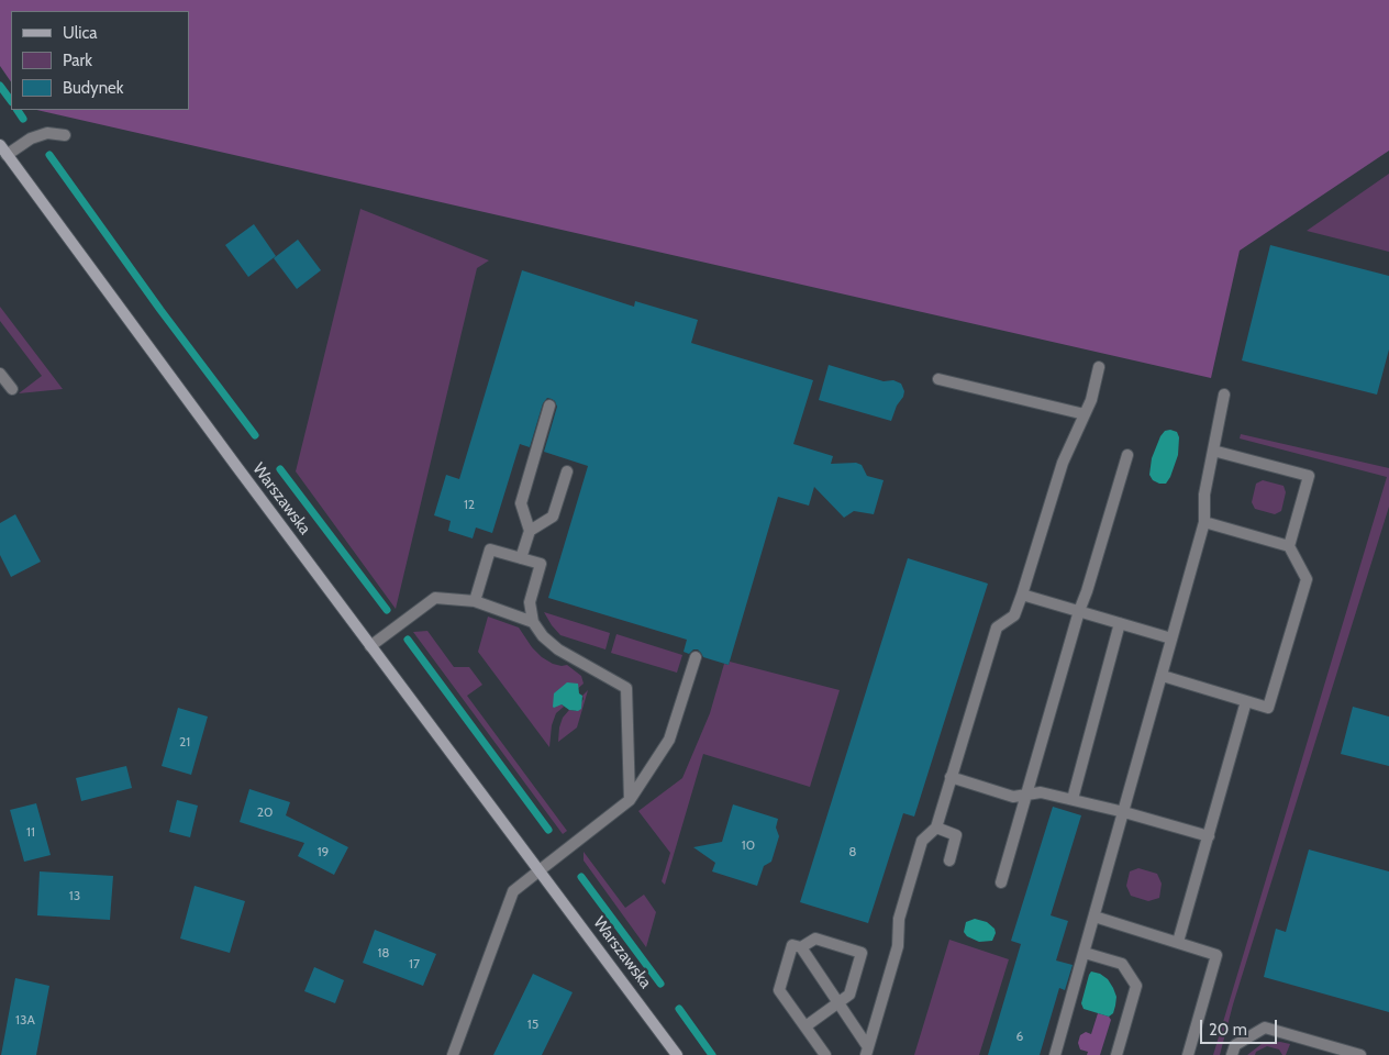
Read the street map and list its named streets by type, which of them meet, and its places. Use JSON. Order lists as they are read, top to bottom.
{
  "streets": {
    "main road": ["Warszawska"]
  },
  "house_numbers": [
    "12",
    "21",
    "20",
    "11",
    "10",
    "19",
    "8",
    "13",
    "18",
    "17",
    "13A",
    "15",
    "6"
  ],
  "legend": ["Ulica", "Park", "Budynek"],
  "scale_bar": "20 m"
}
